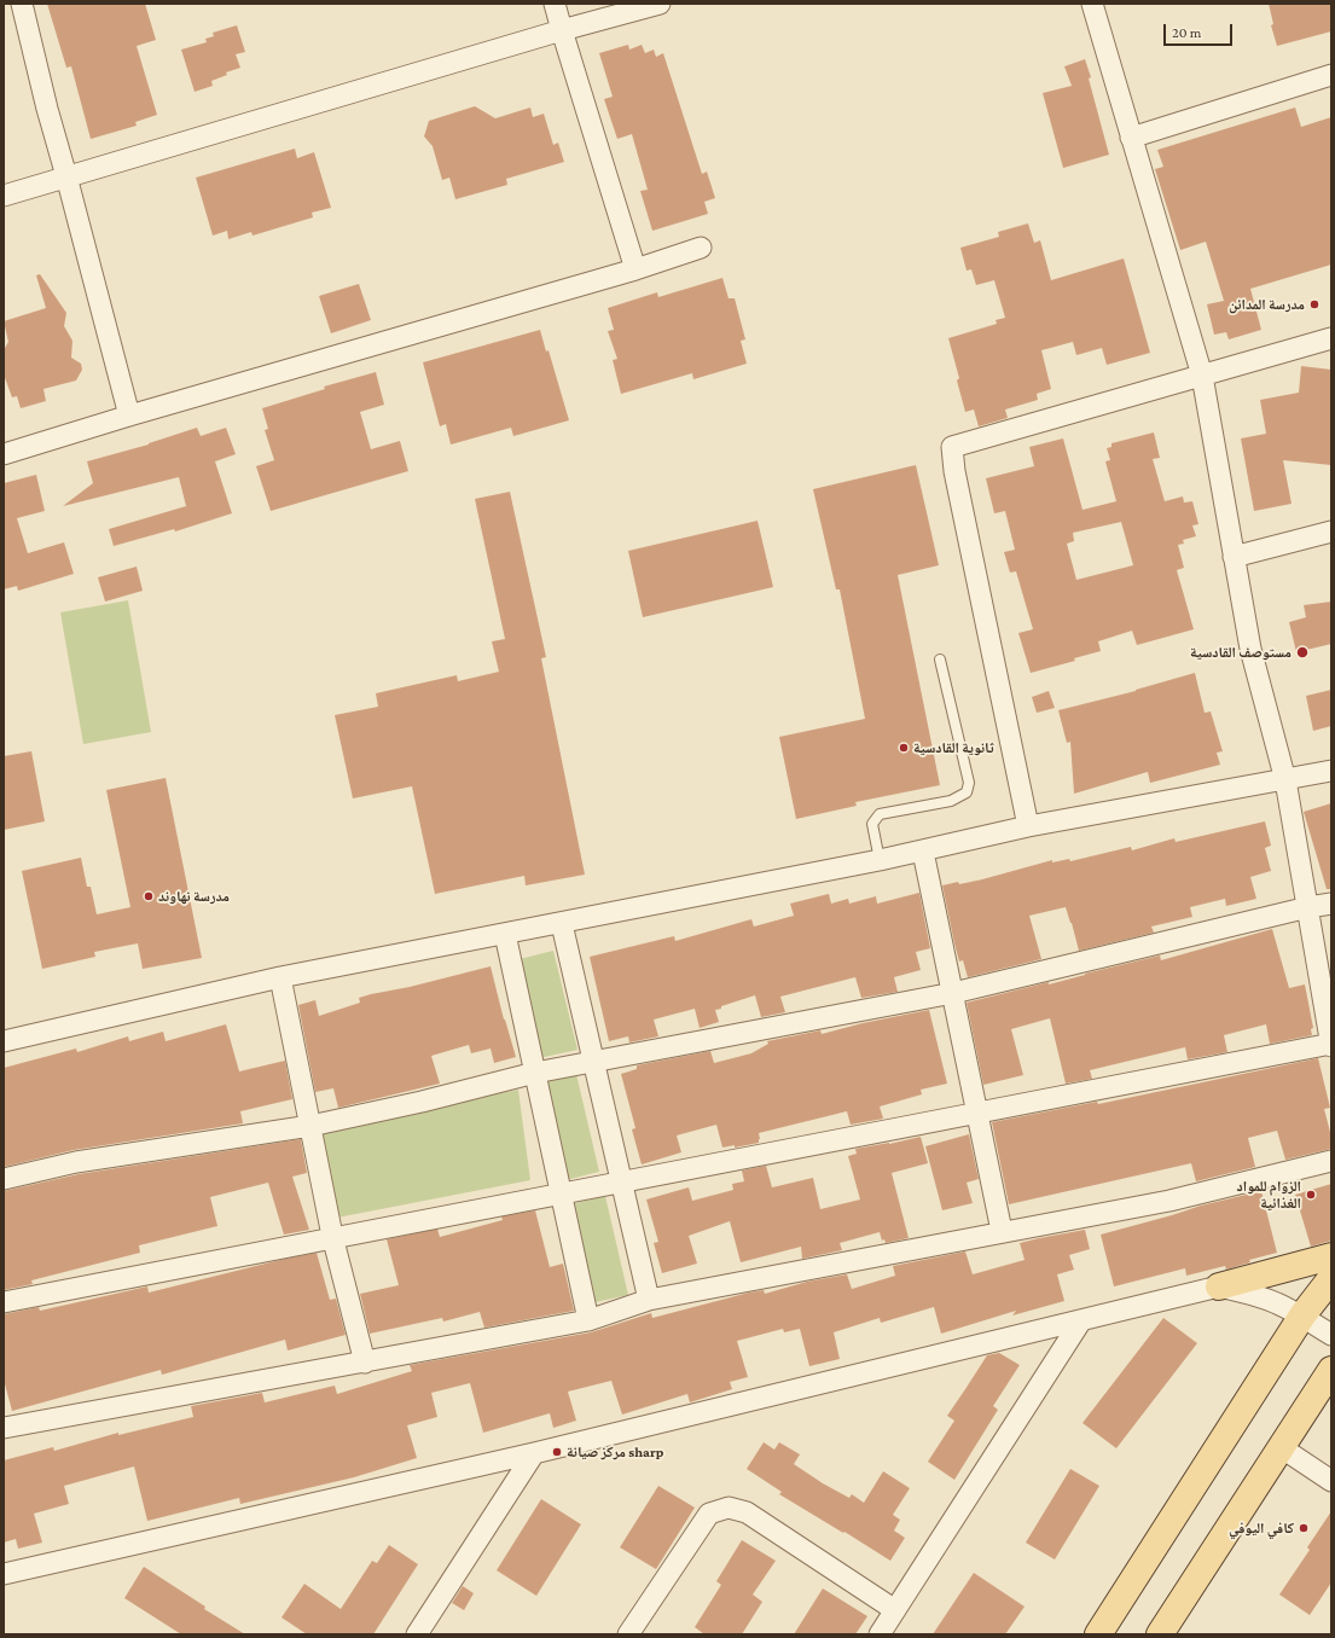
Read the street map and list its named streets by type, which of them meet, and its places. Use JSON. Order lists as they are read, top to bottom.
{
  "places": [
    "مدرسة المدائن",
    "مستوصف القادسية",
    "ثانوية القادسية",
    "مدرسة نهاوند",
    "الزوام للمواد الغذائية",
    "مركز صيانة sharp",
    "كافي اليوفي"
  ],
  "scale_bar": "20 m"
}
